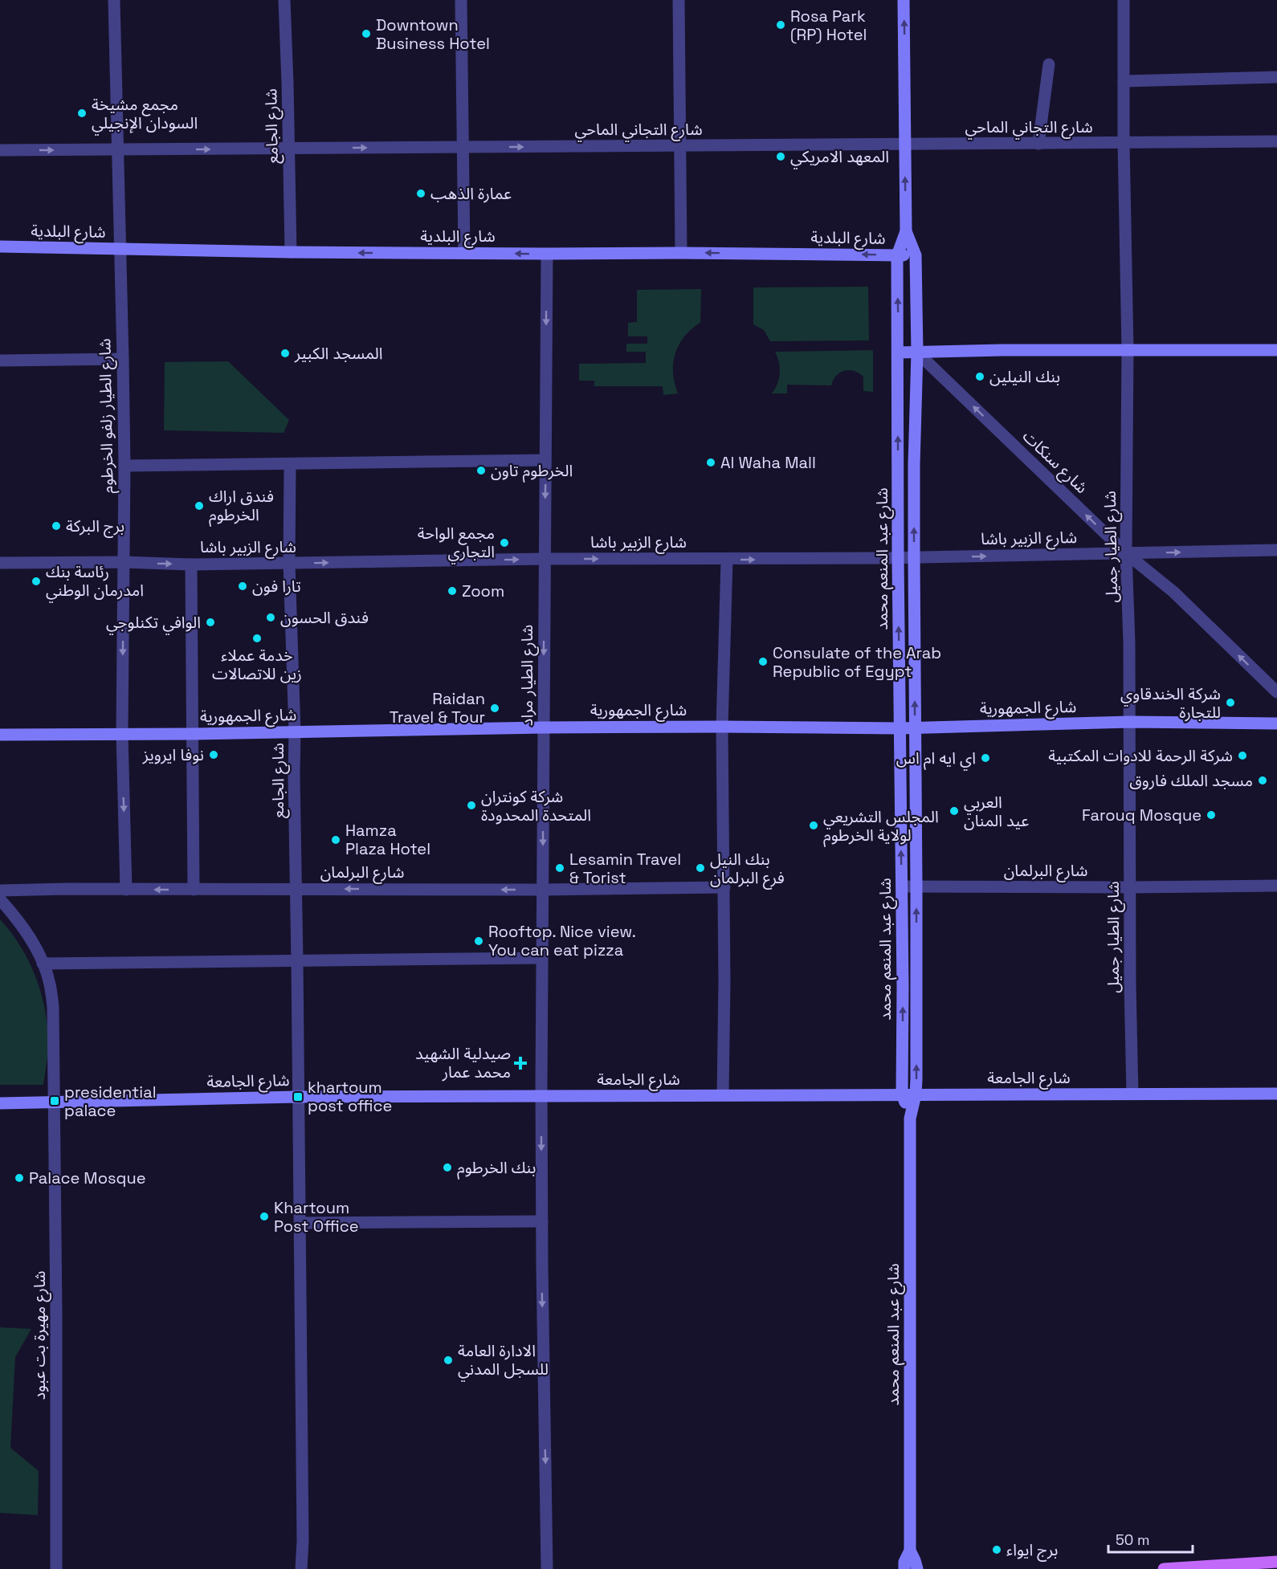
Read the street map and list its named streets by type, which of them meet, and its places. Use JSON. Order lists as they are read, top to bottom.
{
  "streets": {
    "street": [
      "شارع الجامع",
      "شارع التجاني الماحي",
      "شارع البلدية",
      "شارع الطيار زلفو الخرطوم",
      "شارع سنكات",
      "شارع الزبير باشا",
      "شارع الطيار جميل",
      "شارع عبد المنعم محمد",
      "شارع الطيار مراد",
      "شارع الجمهورية",
      "شارع البرلمان",
      "شارع الجامعة",
      "شارع مهيرة بت عبود"
    ]
  },
  "crossings": [
    ["شارع الجامع", "شارع التجاني الماحي"],
    ["شارع الجامع", "شارع البلدية"],
    ["شارع الجامع", "شارع الزبير باشا"],
    ["شارع الجامع", "شارع الجمهورية"],
    ["شارع الجامع", "شارع البرلمان"],
    ["شارع الجامع", "شارع الجامعة"],
    ["شارع التجاني الماحي", "شارع الطيار زلفو الخرطوم"],
    ["شارع التجاني الماحي", "شارع الطيار جميل"],
    ["شارع التجاني الماحي", "شارع عبد المنعم محمد"],
    ["شارع البلدية", "شارع الطيار زلفو الخرطوم"],
    ["شارع البلدية", "شارع عبد المنعم محمد"],
    ["شارع البلدية", "شارع الطيار مراد"],
    ["شارع الطيار زلفو الخرطوم", "شارع الزبير باشا"],
    ["شارع الطيار زلفو الخرطوم", "شارع الجمهورية"],
    ["شارع الطيار زلفو الخرطوم", "شارع البرلمان"],
    ["شارع سنكات", "شارع الزبير باشا"],
    ["شارع سنكات", "شارع الطيار جميل"],
    ["شارع سنكات", "شارع عبد المنعم محمد"],
    ["شارع الزبير باشا", "شارع الطيار جميل"],
    ["شارع الزبير باشا", "شارع عبد المنعم محمد"],
    ["شارع الزبير باشا", "شارع الطيار مراد"],
    ["شارع الطيار جميل", "شارع الجمهورية"],
    ["شارع الطيار جميل", "شارع البرلمان"],
    ["شارع الطيار جميل", "شارع الجامعة"],
    ["شارع عبد المنعم محمد", "شارع الجمهورية"],
    ["شارع عبد المنعم محمد", "شارع البرلمان"],
    ["شارع عبد المنعم محمد", "شارع الجامعة"],
    ["شارع الطيار مراد", "شارع الجمهورية"],
    ["شارع الطيار مراد", "شارع البرلمان"],
    ["شارع الطيار مراد", "شارع الجامعة"],
    ["شارع الجامعة", "شارع مهيرة بت عبود"]
  ],
  "one_way": [
    "شارع التجاني الماحي",
    "شارع البلدية",
    "شارع سنكات",
    "شارع الطيار مراد"
  ],
  "places": {
    "other": [
      "Rosa Park (RP) Hotel",
      "Downtown Business Hotel",
      "مجمع مشيخة السودان الإنجيلي",
      "المعهد الامريكي",
      "عمارة الذهب",
      "المسجد الكبير",
      "بنك النيلين",
      "Al Waha Mall",
      "الخرطوم تاون",
      "فندق اراك الخرطوم",
      "برج البركة",
      "مجمع الواحة التجاري",
      "رئاسة بنك امدرمان الوطني",
      "تارا فون",
      "Zoom",
      "فندق الحسون",
      "الوافي تكنلوجي",
      "خدمة عملاء زين للاتصالات",
      "Consulate of the Arab Republic of Egypt",
      "شركة الخندقاوي للتجارة",
      "Raidan Travel & Tour",
      "نوفا ايرويز",
      "شركة الرحمة للادوات المكتبية",
      "اي ايه ام اس",
      "مسجد الملك فاروق",
      "شركة كونتران المتحدة المحدودة",
      "العربي عيد المنان",
      "Farouq Mosque",
      "المجلس التشريعي لولاية الخرطوم",
      "Hamza Plaza Hotel",
      "Lesamin Travel & Torist",
      "بنك النيل فرع البرلمان",
      "Rooftop. Nice view. You can eat pizza",
      "بنك الخرطوم",
      "Palace Mosque",
      "Khartoum Post Office",
      "الادارة العامة للسجل المدني",
      "برج ايواء"
    ],
    "health": ["صيدلية الشهيد محمد عمار"],
    "transit": ["khartoum post office", "presidential palace"]
  },
  "scale_bar": "50 m"
}
